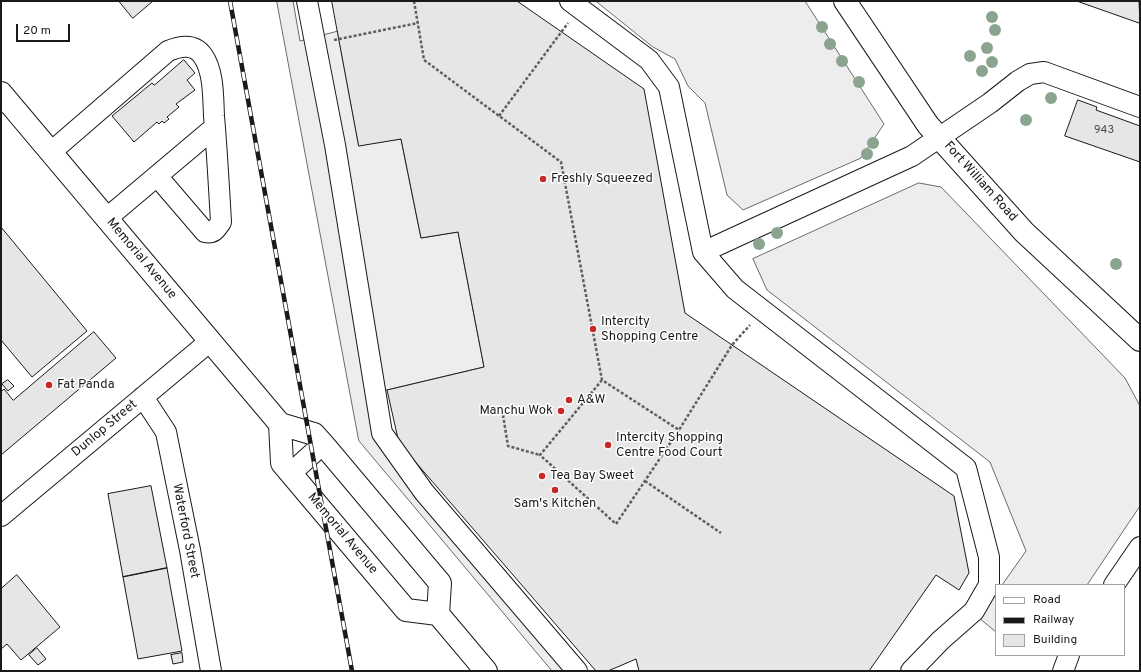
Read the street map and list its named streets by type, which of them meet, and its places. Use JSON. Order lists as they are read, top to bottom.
{
  "streets": {
    "main road": ["Fort William Road", "Memorial Avenue"],
    "street": ["Dunlop Street", "Waterford Street"]
  },
  "crossings": [
    ["Memorial Avenue", "Dunlop Street"],
    ["Dunlop Street", "Waterford Street"]
  ],
  "places": [
    "Freshly Squeezed",
    "Intercity Shopping Centre",
    "Fat Panda",
    "A&W",
    "Manchu Wok",
    "Intercity Shopping Centre Food Court",
    "Tea Bay Sweet",
    "Sam's Kitchen"
  ],
  "house_numbers": ["943"],
  "legend": ["Road", "Railway", "Building"],
  "scale_bar": "20 m"
}
